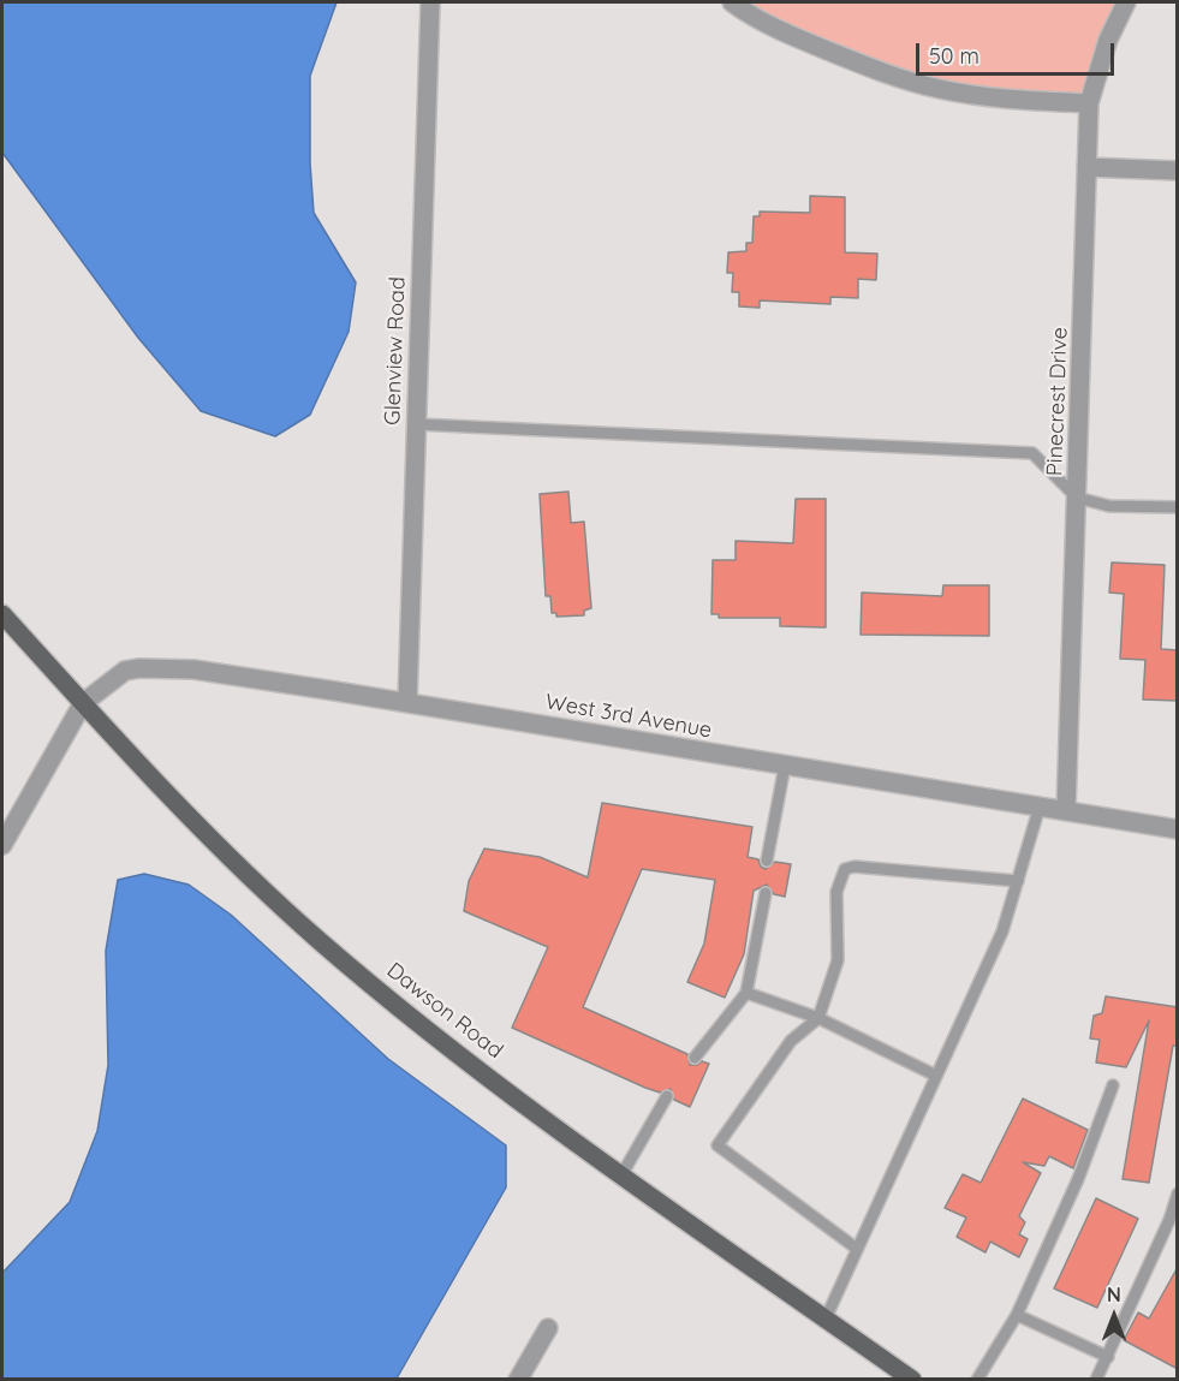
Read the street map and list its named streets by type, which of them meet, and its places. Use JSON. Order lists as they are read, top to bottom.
{
  "streets": {
    "main road": ["Dawson Road"],
    "street": ["Glenview Road", "Pinecrest Drive", "West 3rd Avenue"]
  },
  "crossings": [
    ["Glenview Road", "West 3rd Avenue"],
    ["Pinecrest Drive", "West 3rd Avenue"],
    ["West 3rd Avenue", "Dawson Road"]
  ],
  "scale_bar": "50 m",
  "north": "top"
}
